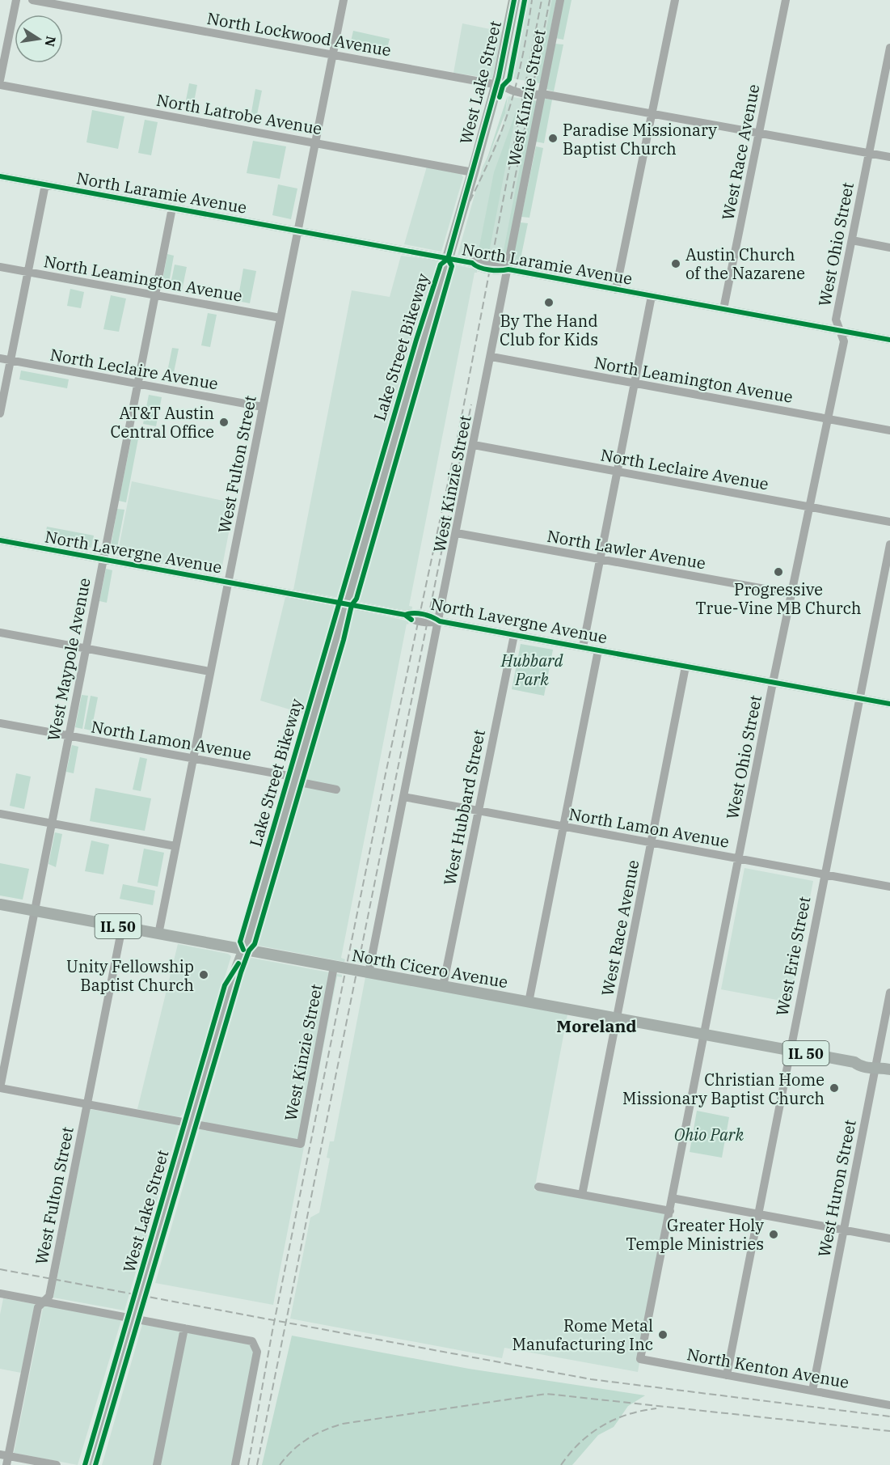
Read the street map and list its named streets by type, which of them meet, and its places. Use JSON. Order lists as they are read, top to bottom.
{
  "streets": {
    "main road": ["West Lake Street", "IL 50", "North Cicero Avenue"],
    "street": [
      "North Lockwood Avenue",
      "West Kinzie Street",
      "North Latrobe Avenue",
      "West Race Avenue",
      "North Laramie Avenue",
      "West Ohio Street",
      "North Leamington Avenue",
      "North Leclaire Avenue",
      "West Fulton Street",
      "North Lawler Avenue",
      "North Lavergne Avenue",
      "West Maypole Avenue",
      "North Lamon Avenue",
      "West Hubbard Street",
      "West Erie Street",
      "West Huron Street",
      "North Kenton Avenue"
    ],
    "cycle path": ["Lake Street Bikeway"]
  },
  "crossings": [
    ["North Lockwood Avenue", "West Lake Street"],
    ["North Lockwood Avenue", "West Kinzie Street"],
    ["North Lockwood Avenue", "West Race Avenue"],
    ["North Lockwood Avenue", "West Ohio Street"],
    ["North Lockwood Avenue", "West Fulton Street"],
    ["West Lake Street", "West Kinzie Street"],
    ["West Lake Street", "North Latrobe Avenue"],
    ["West Lake Street", "North Laramie Avenue"],
    ["West Lake Street", "North Lavergne Avenue"],
    ["West Lake Street", "North Lamon Avenue"],
    ["West Lake Street", "North Cicero Avenue"],
    ["West Kinzie Street", "North Laramie Avenue"],
    ["West Kinzie Street", "North Leamington Avenue"],
    ["West Kinzie Street", "North Leclaire Avenue"],
    ["West Kinzie Street", "North Lawler Avenue"],
    ["West Kinzie Street", "North Lavergne Avenue"],
    ["West Kinzie Street", "North Lamon Avenue"],
    ["West Kinzie Street", "North Cicero Avenue"],
    ["North Latrobe Avenue", "West Fulton Street"],
    ["West Race Avenue", "North Laramie Avenue"],
    ["West Race Avenue", "North Lavergne Avenue"],
    ["West Race Avenue", "North Lamon Avenue"],
    ["West Race Avenue", "North Cicero Avenue"],
    ["North Laramie Avenue", "West Ohio Street"],
    ["North Laramie Avenue", "West Fulton Street"],
    ["North Laramie Avenue", "West Maypole Avenue"],
    ["West Ohio Street", "North Leamington Avenue"],
    ["West Ohio Street", "North Leclaire Avenue"],
    ["West Ohio Street", "North Lawler Avenue"],
    ["West Ohio Street", "North Lavergne Avenue"],
    ["West Ohio Street", "North Lamon Avenue"],
    ["West Ohio Street", "North Cicero Avenue"],
    ["West Ohio Street", "North Kenton Avenue"],
    ["North Leamington Avenue", "West Fulton Street"],
    ["North Leamington Avenue", "West Maypole Avenue"],
    ["North Leclaire Avenue", "West Fulton Street"],
    ["North Leclaire Avenue", "West Maypole Avenue"],
    ["West Fulton Street", "North Lavergne Avenue"],
    ["West Fulton Street", "North Lamon Avenue"],
    ["West Fulton Street", "North Cicero Avenue"],
    ["North Lavergne Avenue", "West Maypole Avenue"],
    ["North Lavergne Avenue", "West Hubbard Street"],
    ["North Lavergne Avenue", "West Erie Street"],
    ["West Maypole Avenue", "North Lamon Avenue"],
    ["West Maypole Avenue", "North Cicero Avenue"],
    ["North Lamon Avenue", "West Hubbard Street"],
    ["North Lamon Avenue", "West Erie Street"],
    ["West Hubbard Street", "North Cicero Avenue"],
    ["West Erie Street", "North Cicero Avenue"],
    ["West Erie Street", "North Kenton Avenue"],
    ["North Cicero Avenue", "West Huron Street"],
    ["West Huron Street", "North Kenton Avenue"]
  ],
  "districts": ["Moreland"],
  "parks": ["Hubbard Park", "Ohio Park"],
  "places": [
    "Paradise Missionary Baptist Church",
    "Austin Church of the Nazarene",
    "By The Hand Club for Kids",
    "AT&T Austin Central Office",
    "Progressive True-Vine MB Church",
    "Unity Fellowship Baptist Church",
    "Christian Home Missionary Baptist Church",
    "Greater Holy Temple Ministries",
    "Rome Metal Manufacturing Inc"
  ],
  "north": "right"
}
